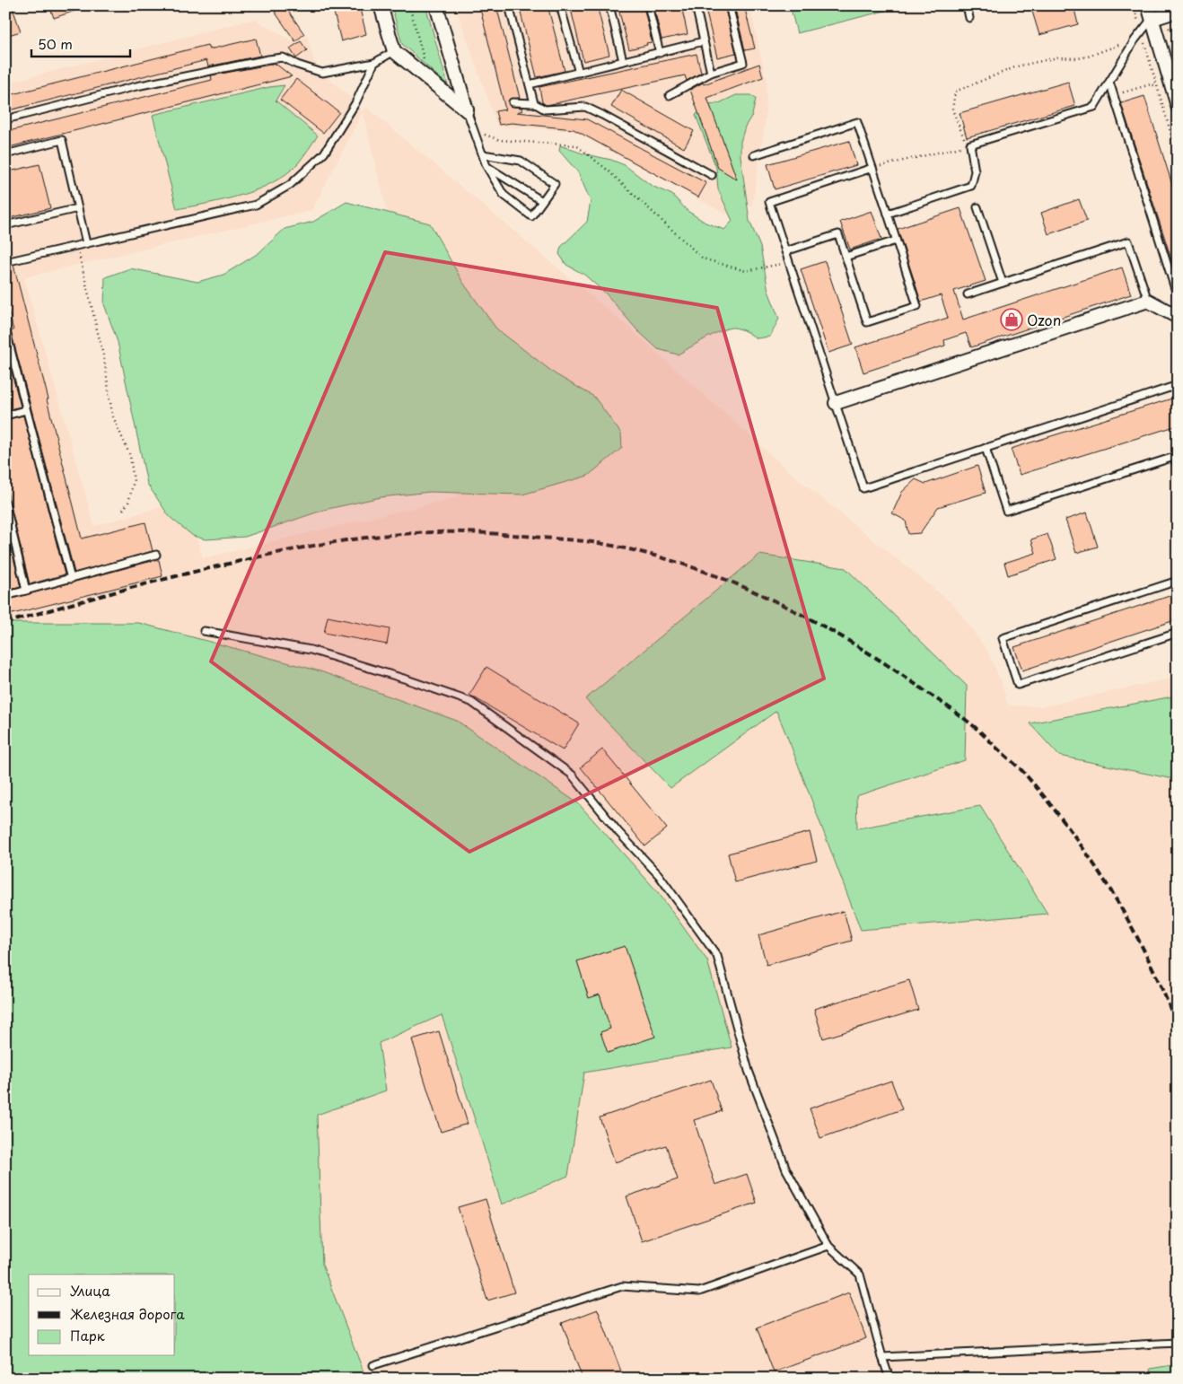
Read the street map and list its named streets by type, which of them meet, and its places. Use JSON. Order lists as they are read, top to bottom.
{
  "places": {
    "shop": ["Ozon"]
  },
  "legend": ["Улица", "Железная дорога", "Парк"],
  "scale_bar": "50 m"
}
